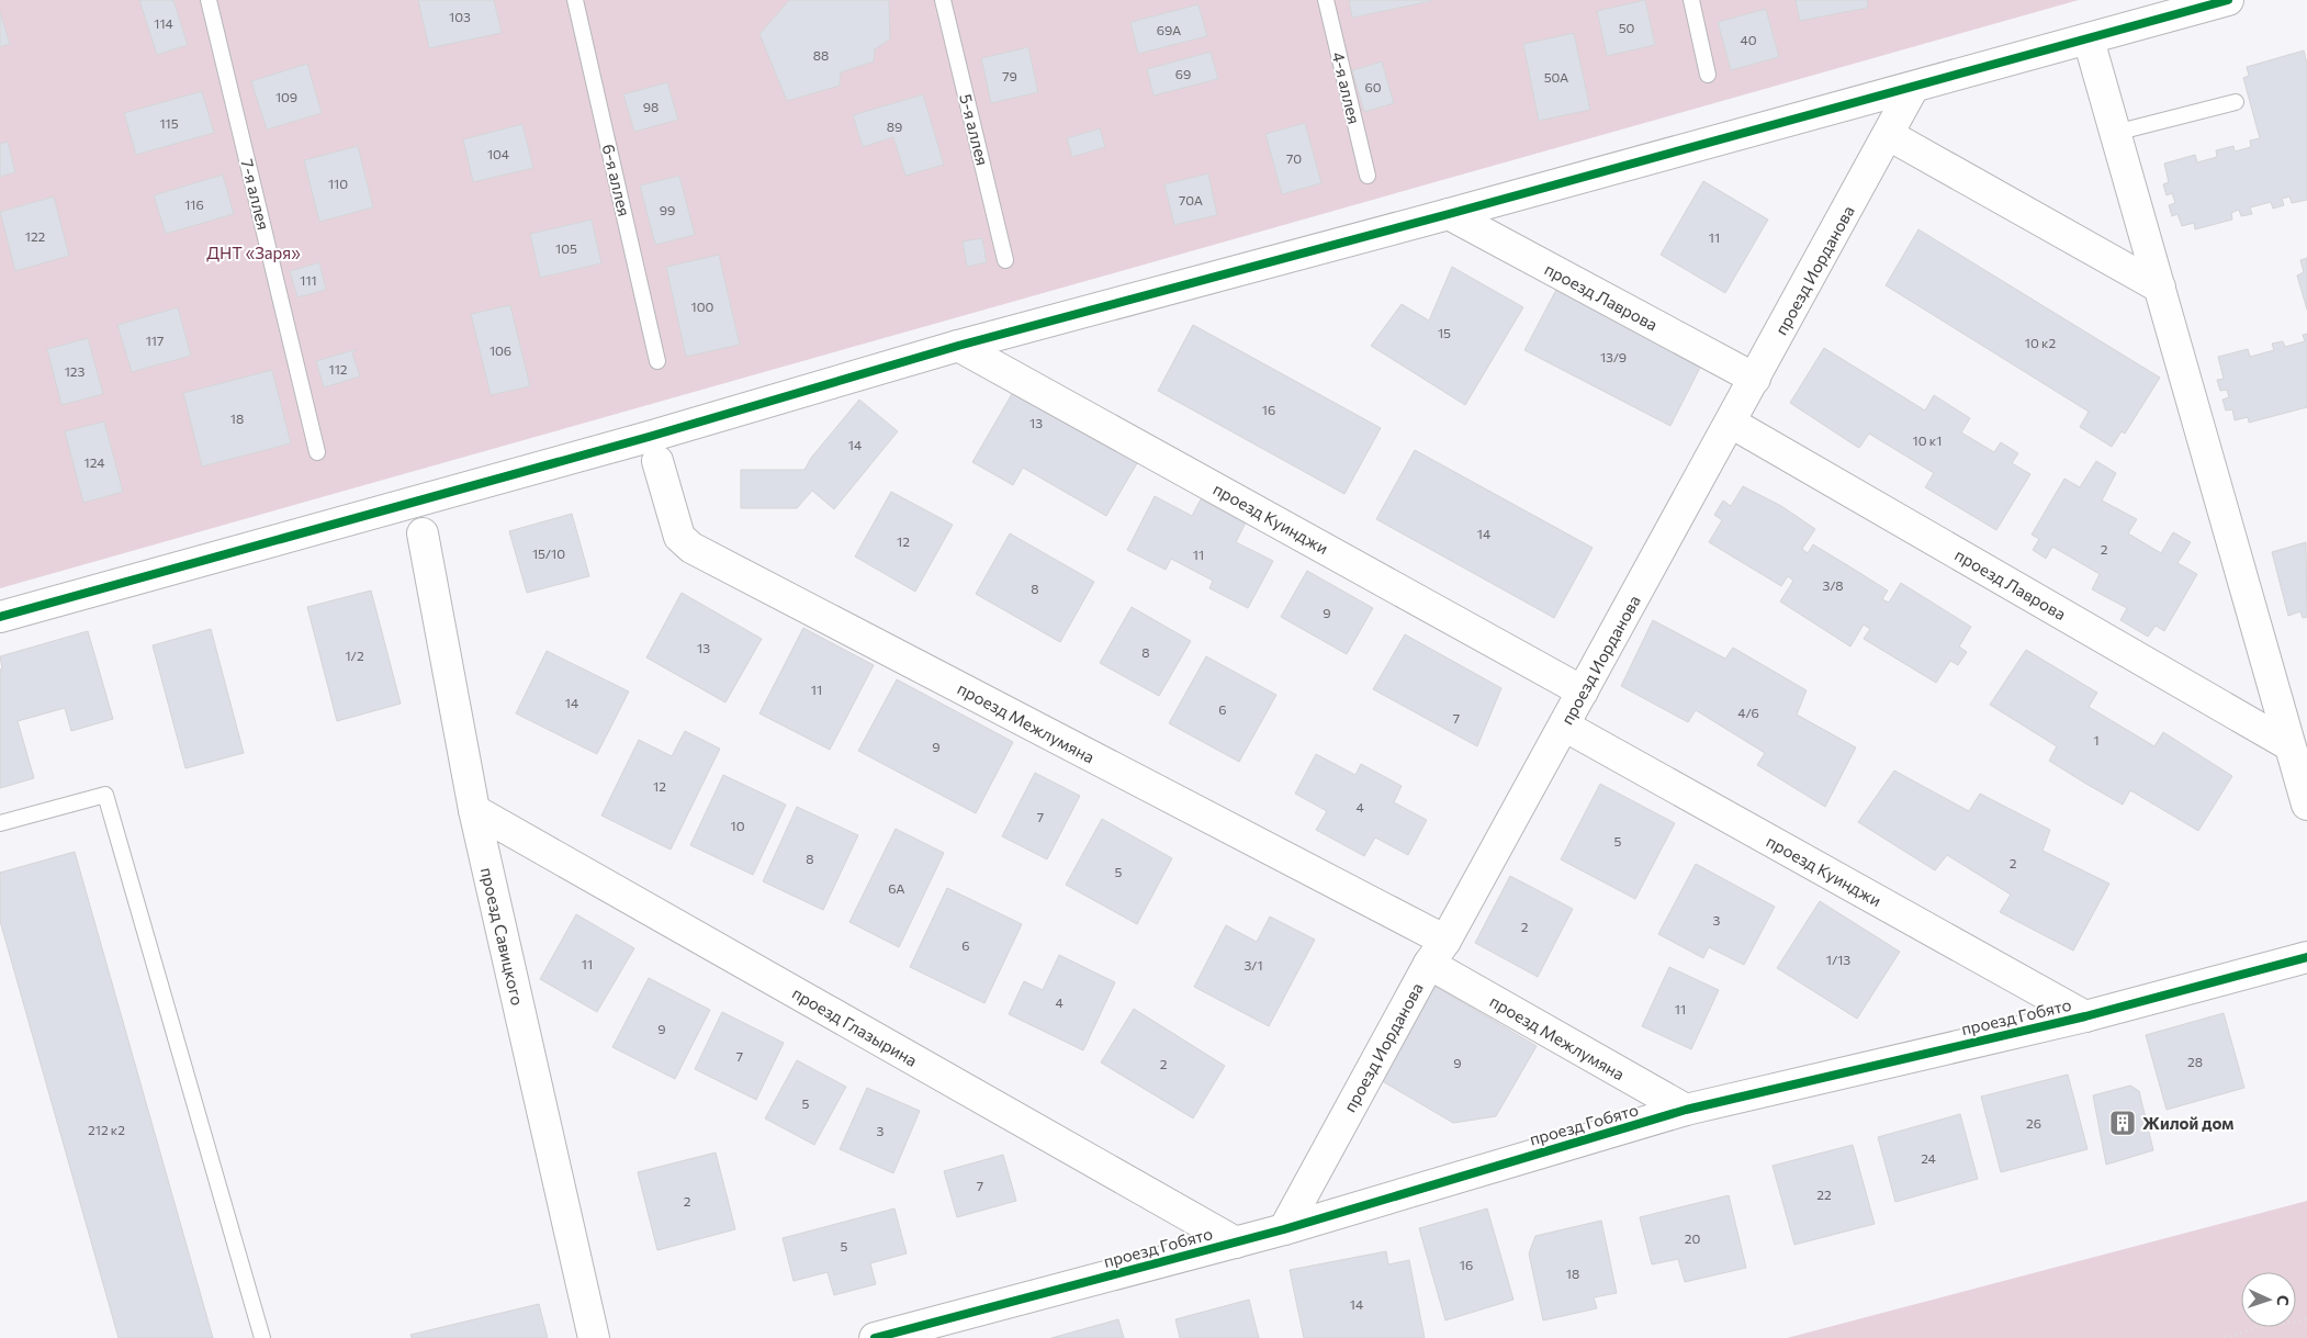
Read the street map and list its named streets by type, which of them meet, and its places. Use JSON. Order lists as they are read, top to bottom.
{
  "streets": {
    "street": [
      "проезд Иорданова",
      "проезд Лаврова",
      "проезд Куинджи",
      "проезд Межлумяна",
      "проезд Савицкого",
      "проезд Гобято",
      "проезд Глазырина"
    ],
    "lane": [
      "4-я аллея",
      "5-я аллея",
      "6-я аллея",
      "7-я аллея"
    ]
  },
  "crossings": [
    ["проезд Иорданова", "проезд Лаврова"],
    ["проезд Иорданова", "проезд Куинджи"],
    ["проезд Иорданова", "проезд Межлумяна"],
    ["проезд Иорданова", "проезд Гобято"],
    ["проезд Куинджи", "проезд Гобято"],
    ["проезд Межлумяна", "проезд Гобято"],
    ["проезд Савицкого", "проезд Глазырина"],
    ["проезд Гобято", "проезд Глазырина"]
  ],
  "parks": ["ДНТ «Заря»"],
  "places": {
    "building": ["Жилой дом"]
  },
  "house_numbers": [
    "103",
    "114",
    "50",
    "69А",
    "40",
    "88",
    "69",
    "79",
    "50А",
    "60",
    "109",
    "98",
    "115",
    "89",
    "104",
    "70",
    "110",
    "70А",
    "116",
    "99",
    "122",
    "11",
    "105",
    "111",
    "100",
    "15",
    "117",
    "10 к2",
    "106",
    "13/9",
    "112",
    "123",
    "16",
    "18",
    "13",
    "10 к1",
    "14",
    "124",
    "14",
    "12",
    "2",
    "15/10",
    "11",
    "3/8",
    "8",
    "9",
    "13",
    "8",
    "1/2",
    "11",
    "14",
    "6",
    "4/6",
    "7",
    "1",
    "9",
    "12",
    "4",
    "7",
    "10",
    "5",
    "8",
    "2",
    "5",
    "6А",
    "3",
    "2",
    "6",
    "1/13",
    "11",
    "3/1",
    "4",
    "11",
    "9",
    "7",
    "28",
    "9",
    "2",
    "5",
    "26",
    "212 к2",
    "3",
    "24",
    "7",
    "22",
    "2",
    "20",
    "5",
    "16",
    "18",
    "14"
  ],
  "north": "right"
}
